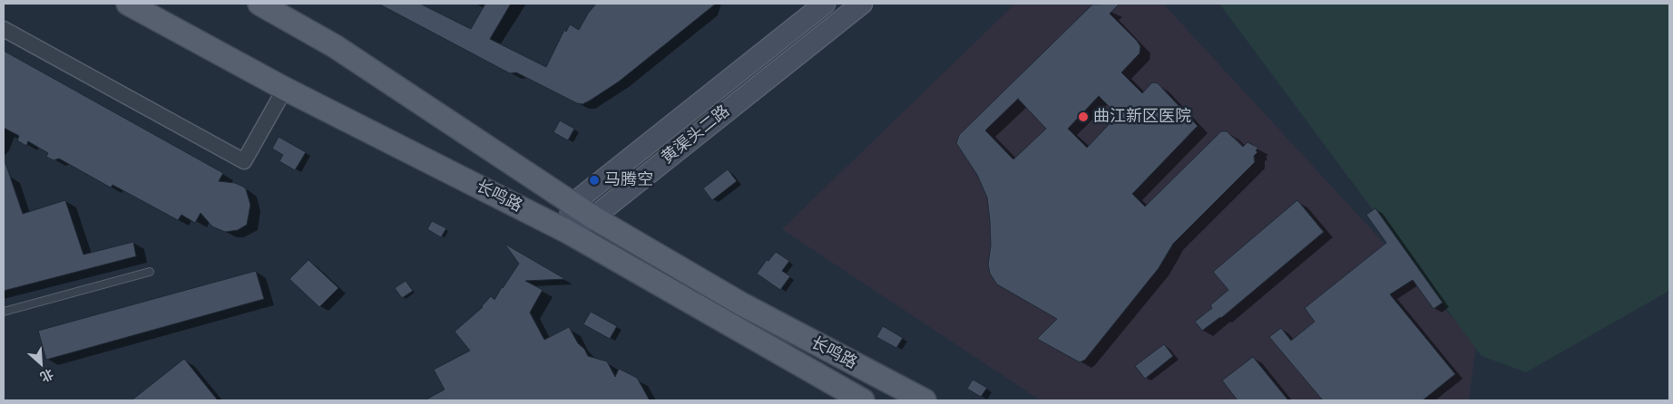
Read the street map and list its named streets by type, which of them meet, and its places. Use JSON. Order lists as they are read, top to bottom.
{
  "streets": {
    "main road": ["黄渠头二路", "长鸣路"]
  },
  "crossings": [
    ["黄渠头二路", "长鸣路"]
  ],
  "places": ["曲江新区医院", "马腾空"],
  "north": "bottom right"
}
